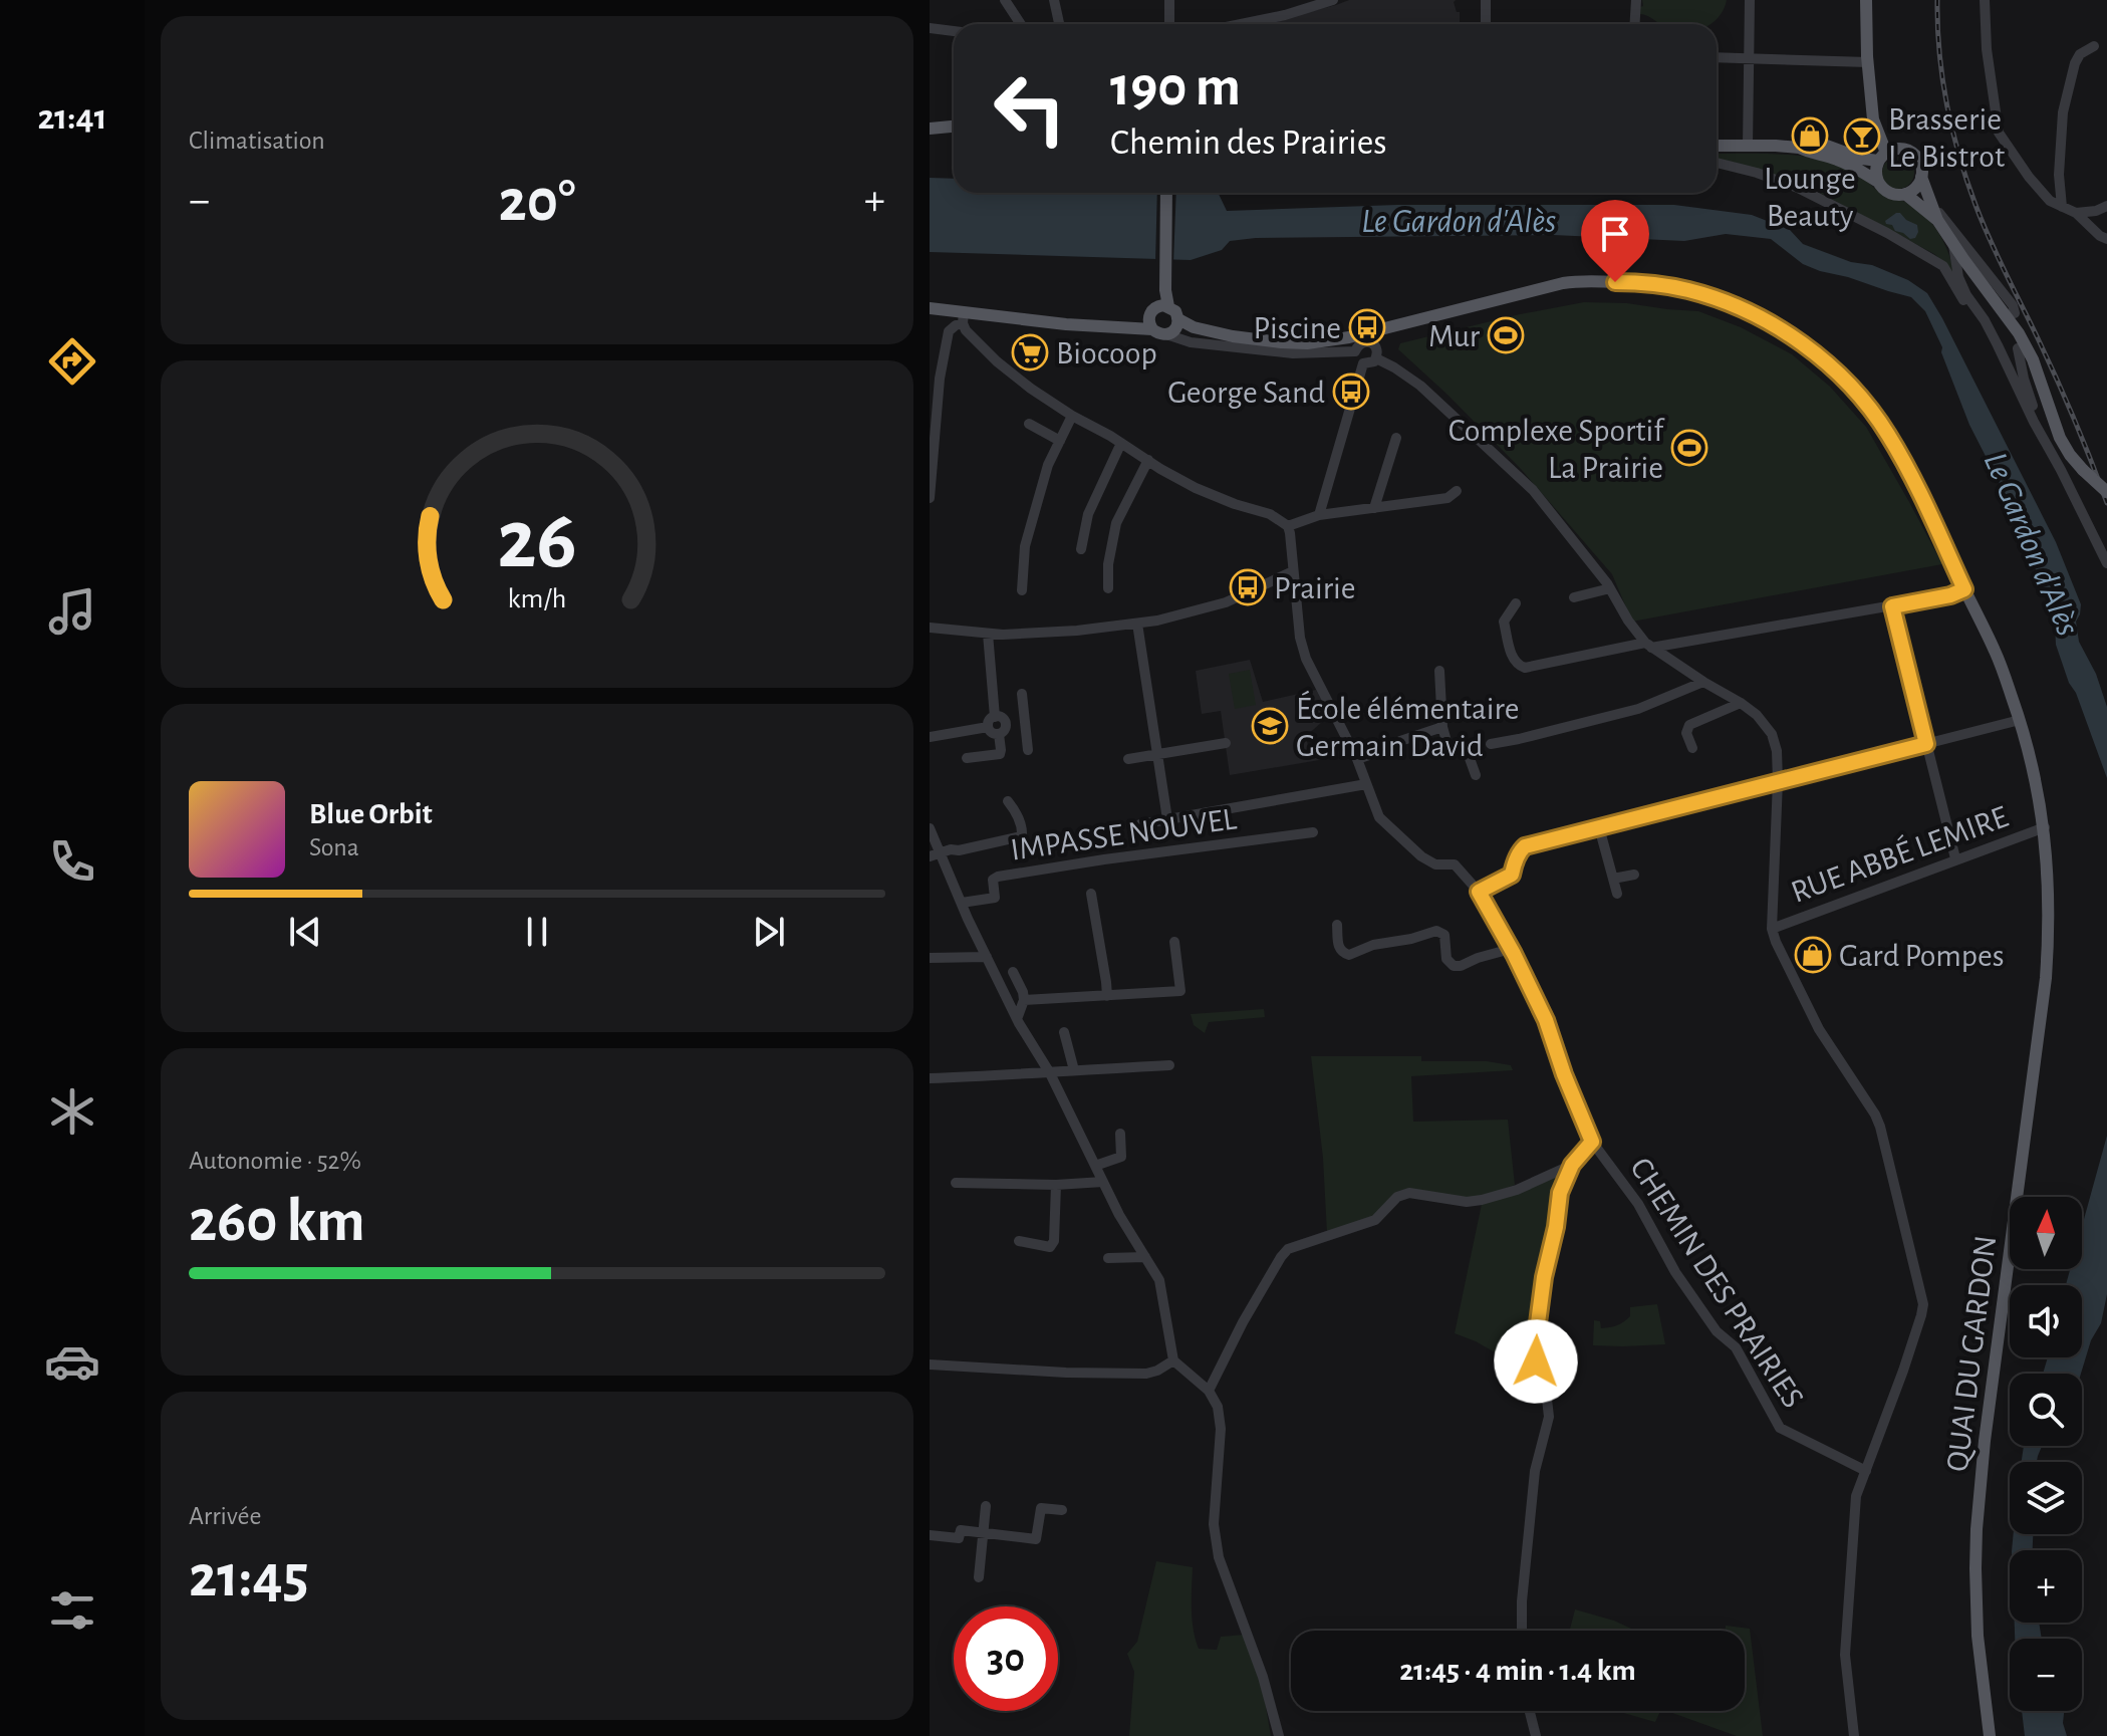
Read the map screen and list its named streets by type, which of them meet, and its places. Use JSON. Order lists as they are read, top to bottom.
{
  "streets": {
    "main road": ["QUAI DU GARDON"],
    "street": ["IMPASSE NOUVEL", "RUE ABBÉ LEMIRE", "CHEMIN DES PRAIRIES"]
  },
  "crossings": [
    ["RUE ABBÉ LEMIRE", "QUAI DU GARDON"]
  ],
  "water": ["Le Gardon d'Alès"],
  "places": {
    "shop": ["Lounge Beauty", "Gard Pompes"],
    "bar": ["Brasserie Le Bistrot"],
    "bus stop": ["Piscine", "George Sand", "Prairie"],
    "sports": ["Mur", "Complexe Sportif La Prairie"],
    "supermarket": ["Biocoop"],
    "school or university": ["École élémentaire Germain David"]
  },
  "north": "top",
  "page": {
    "tabs": "21:41",
    "tile": [
      "Climatisation",
      ["Autonomie · 52%", "260 km"],
      ["Arrivée", "21:45"]
    ],
    "turn": ["190 m", "Chemin des Prairies"],
    "heat": ["−", "20°", "+"],
    "song": ["Blue Orbit", "Sona"],
    "map_buttons": ["+", "−"],
    "limit": "30",
    "trip": "21:45 · 4 min · 1.4 km",
    "gauge": ["26", "km/h"]
  }
}
